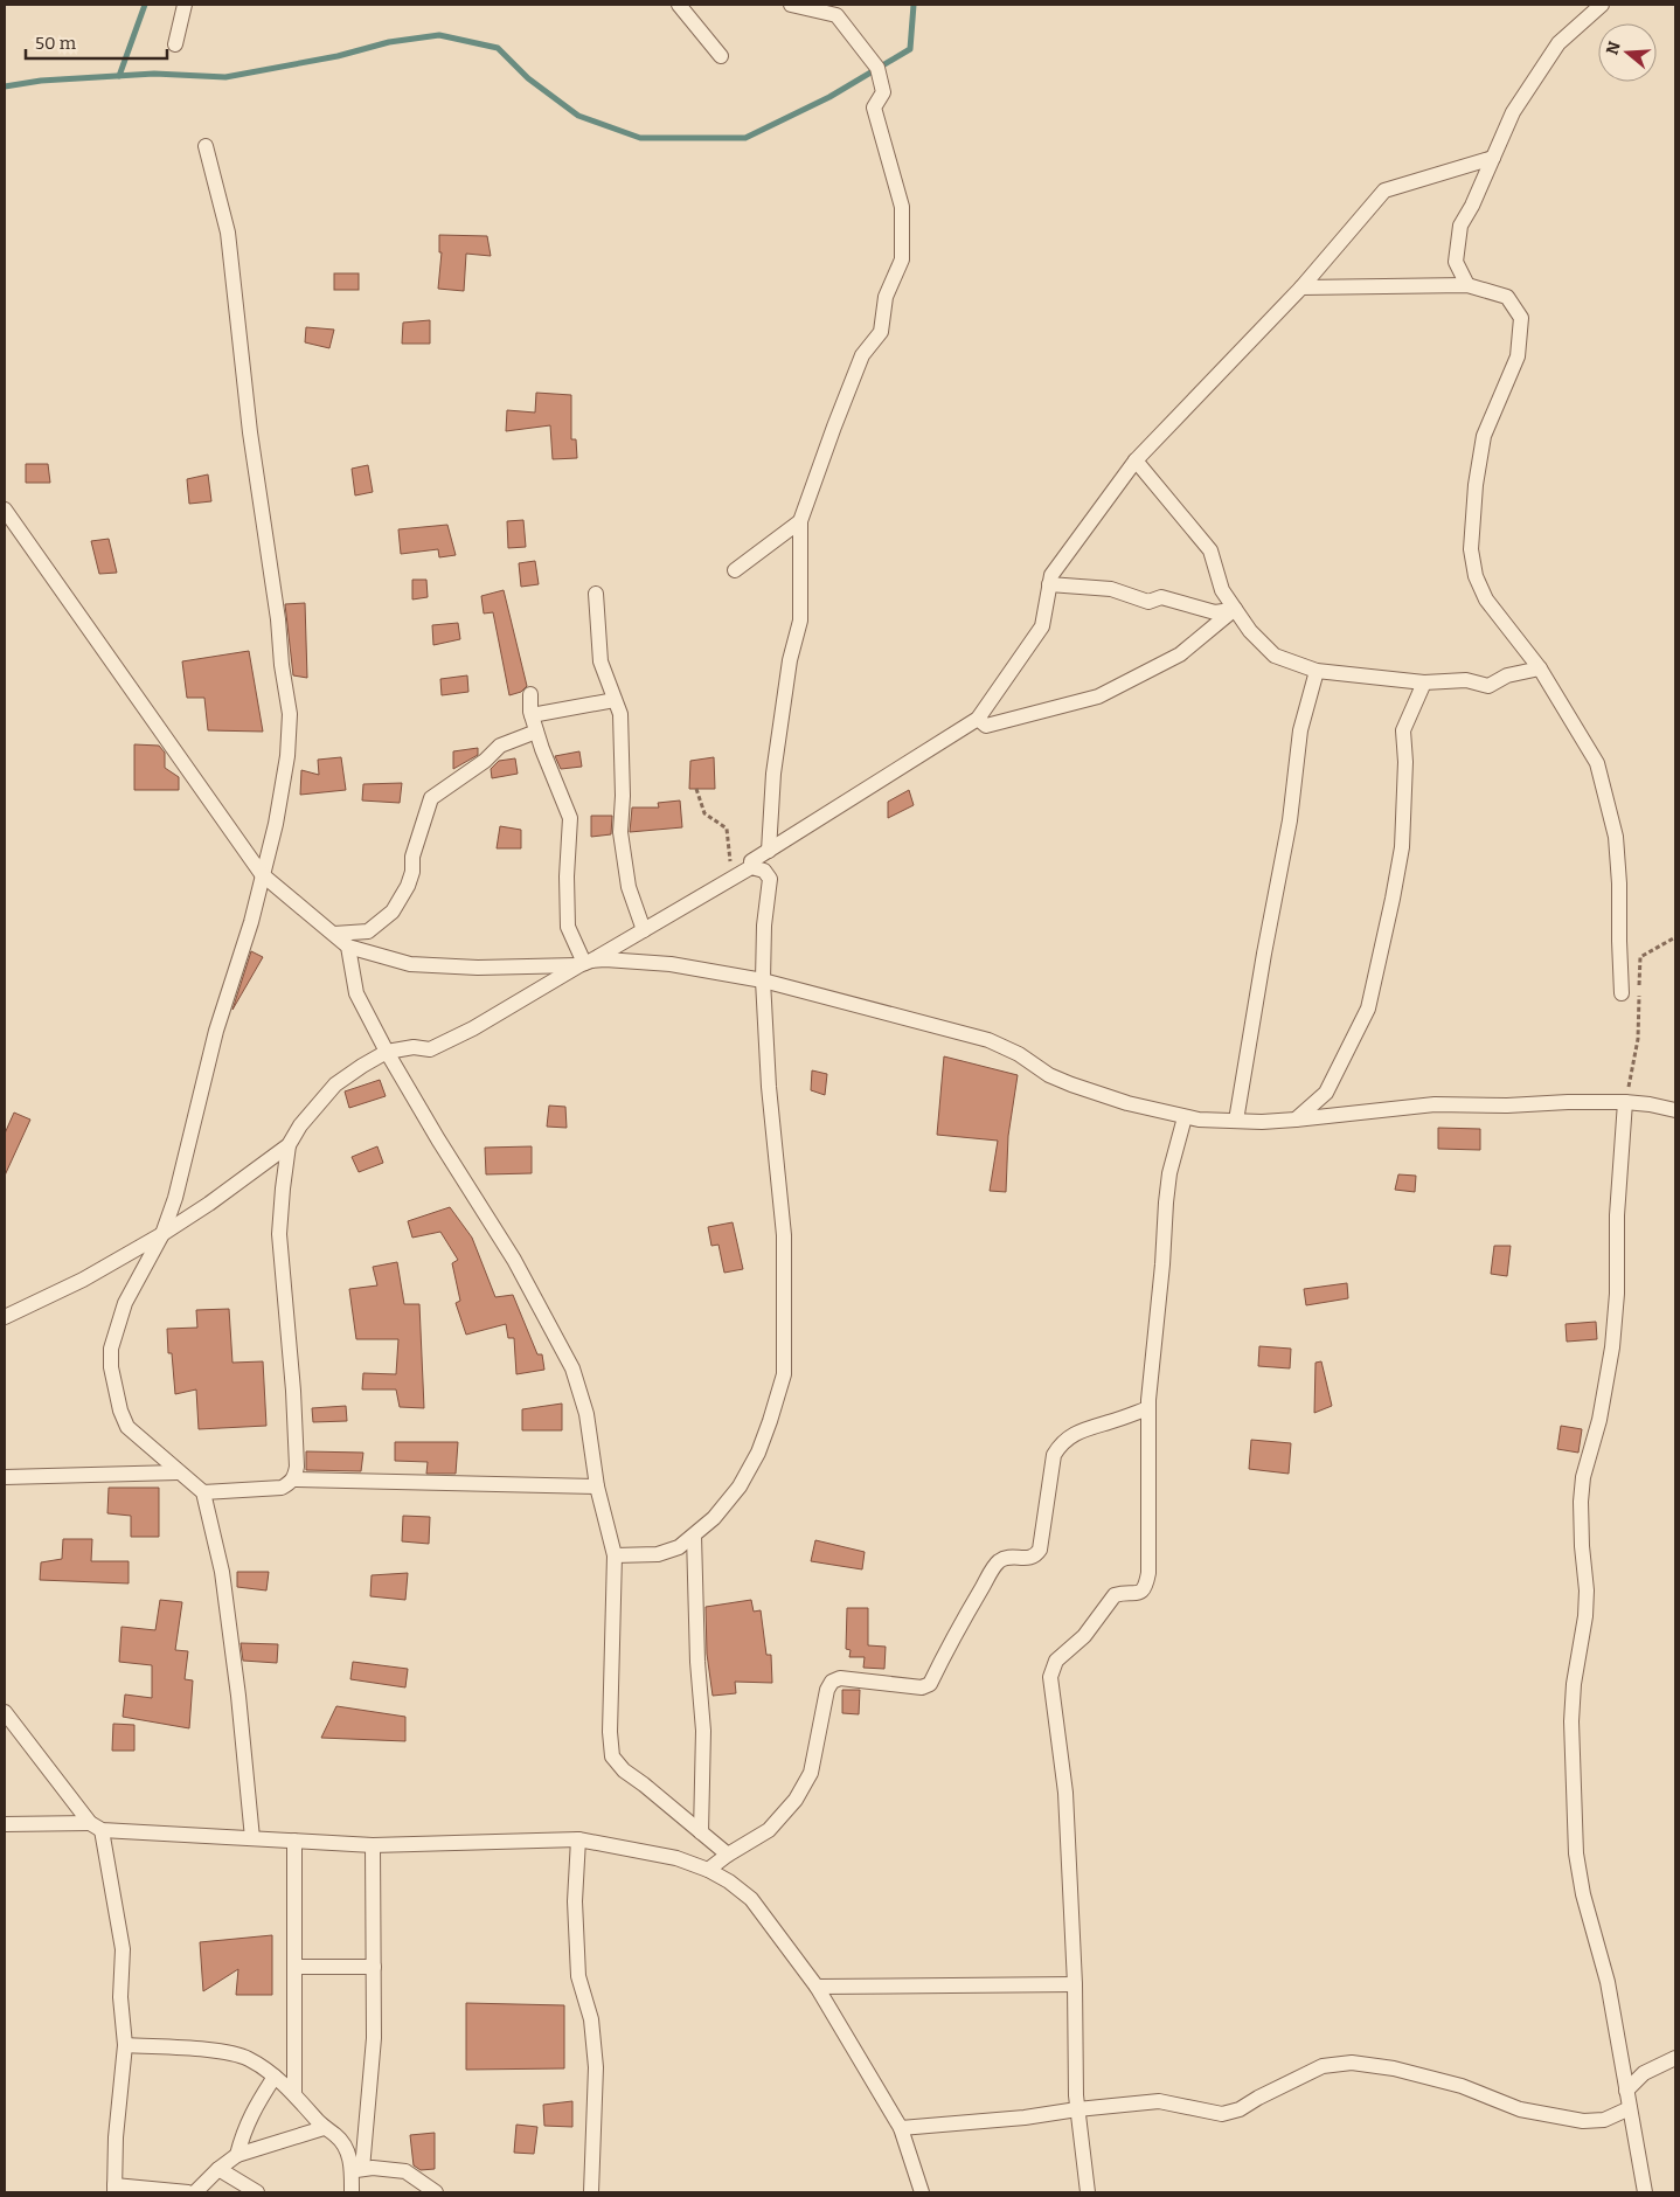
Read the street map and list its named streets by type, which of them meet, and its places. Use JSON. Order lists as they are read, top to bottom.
{
  "scale_bar": "50 m",
  "north": "left"
}
